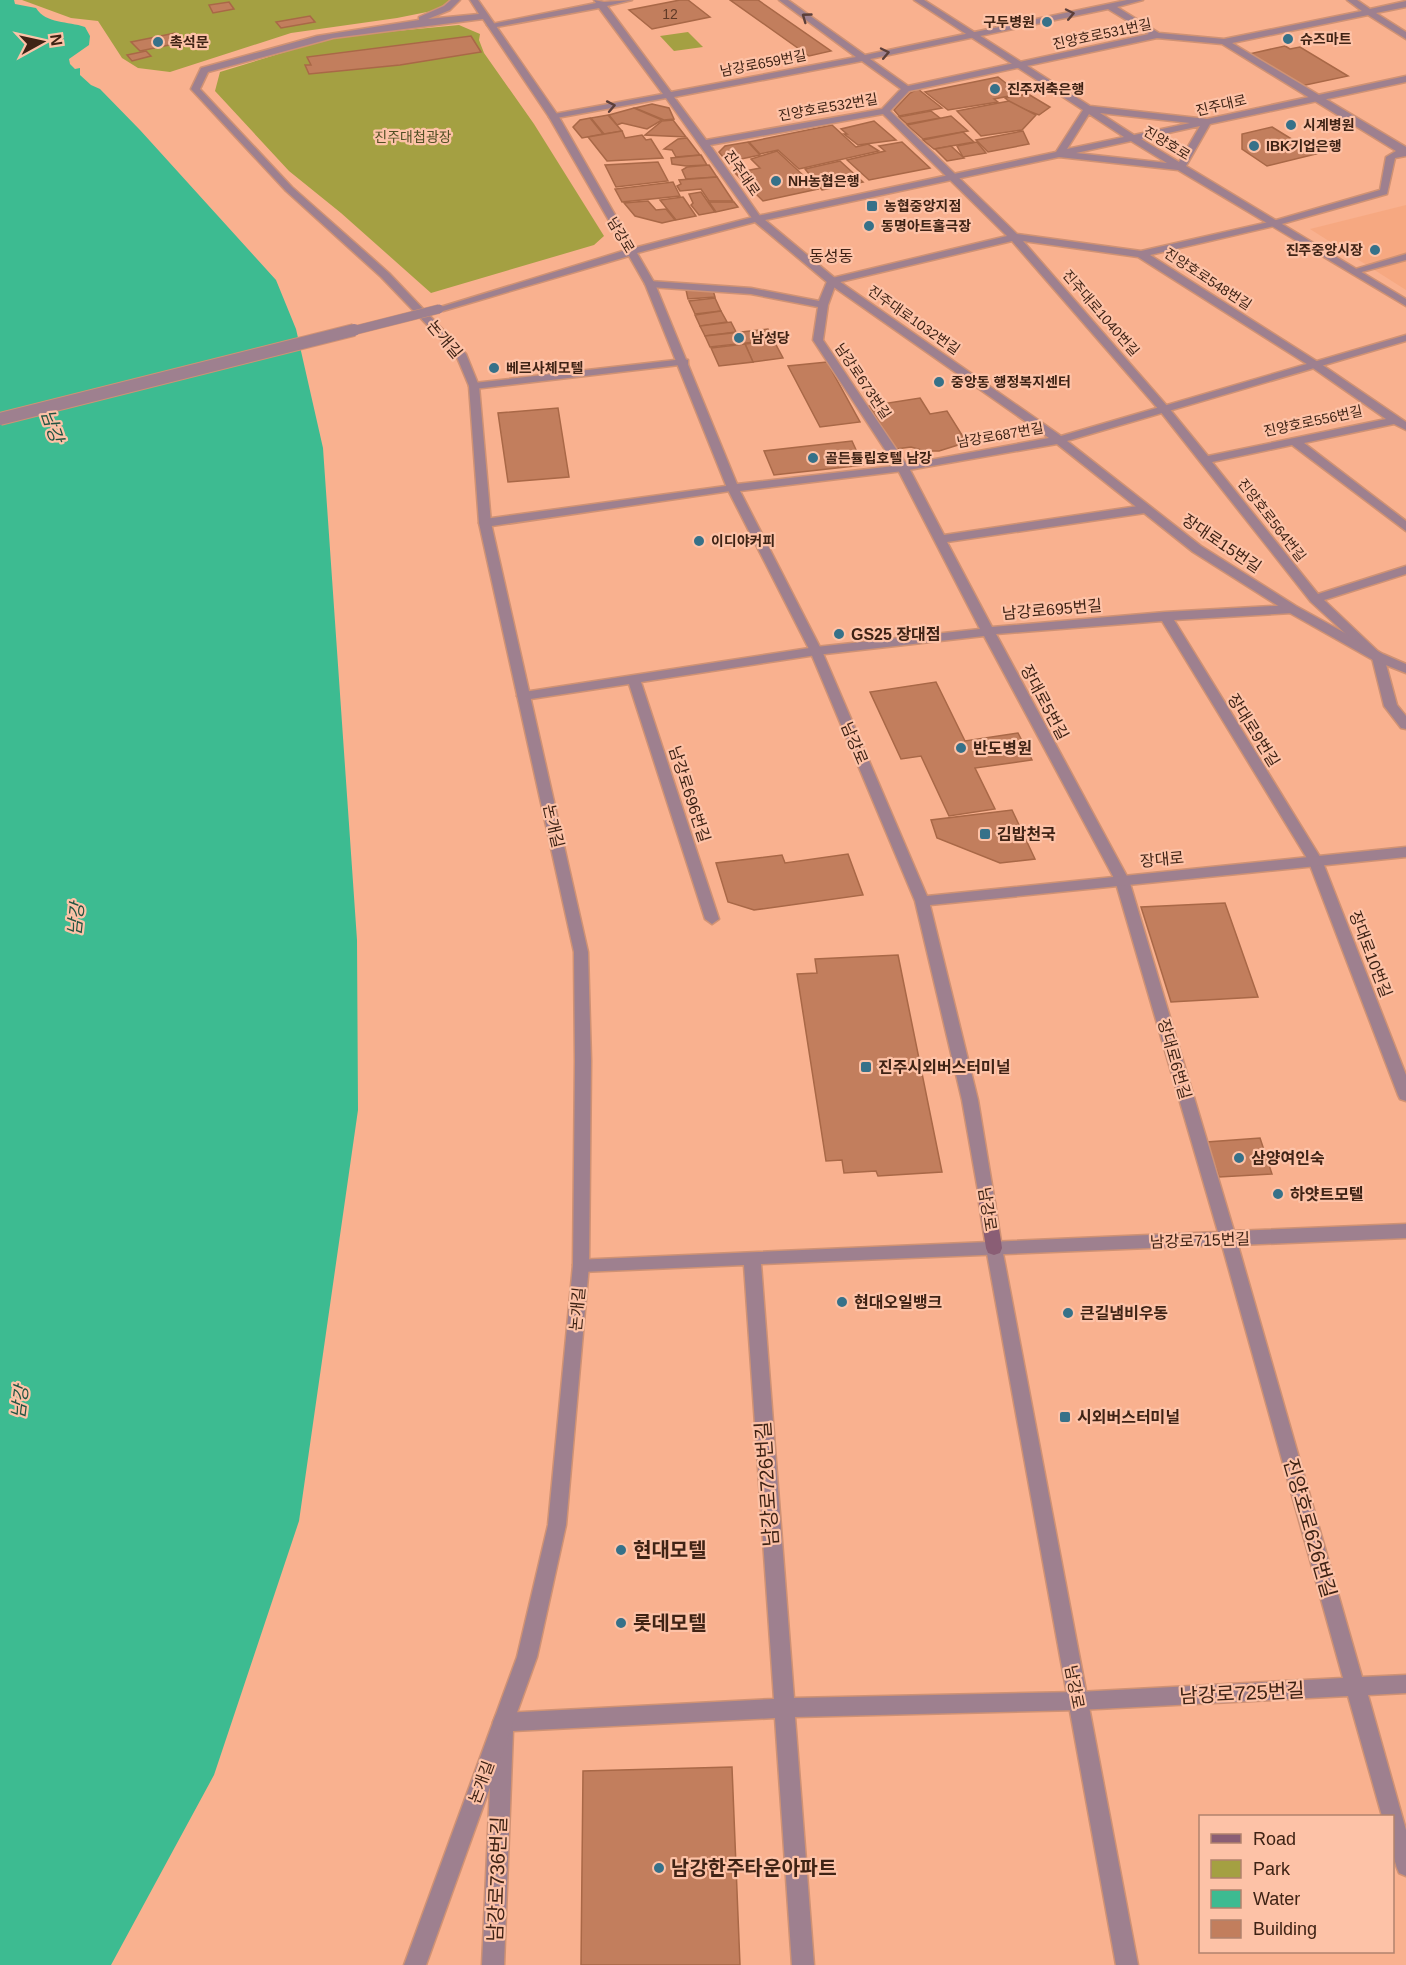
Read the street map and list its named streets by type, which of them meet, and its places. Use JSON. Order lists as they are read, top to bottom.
{
  "streets": {
    "main road": ["남강로"],
    "street": [
      "진양호로531번길",
      "남강로659번길",
      "진주대로",
      "진양호로532번길",
      "진양호로",
      "진양호로548번길",
      "진주대로1040번길",
      "진주대로1032번길",
      "논개길",
      "남강로673번길",
      "진양호로556번길",
      "남강로687번길",
      "진양호로564번길",
      "장대로15번길",
      "남강로695번길",
      "장대로5번길",
      "장대로9번길",
      "남강로696번길",
      "장대로",
      "장대로10번길",
      "장대로6번길",
      "남강로715번길",
      "남강로726번길",
      "진양호로626번길",
      "남강로725번길",
      "남강로736번길"
    ]
  },
  "crossings": [
    ["진양호로531번길", "진양호로"],
    ["남강로659번길", "진양호로"],
    ["남강로659번길", "남강로"],
    ["진주대로", "진양호로532번길"],
    ["진주대로", "진양호로"],
    ["진주대로", "남강로"],
    ["진주대로", "진주대로1040번길"],
    ["진주대로", "진주대로1032번길"],
    ["진양호로532번길", "진주대로1040번길"],
    ["진양호로", "진양호로548번길"],
    ["남강로", "논개길"],
    ["남강로", "남강로687번길"],
    ["남강로", "남강로695번길"],
    ["남강로", "장대로"],
    ["남강로", "남강로715번길"],
    ["남강로", "남강로725번길"],
    ["진양호로548번길", "진양호로556번길"],
    ["진주대로1032번길", "남강로673번길"],
    ["진주대로1032번길", "남강로687번길"],
    ["진주대로1032번길", "장대로15번길"],
    ["논개길", "남강로715번길"],
    ["논개길", "남강로736번길"],
    ["남강로673번길", "남강로687번길"],
    ["남강로673번길", "장대로5번길"],
    ["진양호로556번길", "진양호로564번길"],
    ["남강로687번길", "장대로15번길"],
    ["남강로687번길", "장대로5번길"],
    ["진양호로564번길", "장대로15번길"],
    ["장대로15번길", "남강로695번길"],
    ["남강로695번길", "장대로5번길"],
    ["남강로695번길", "장대로9번길"],
    ["장대로5번길", "장대로"],
    ["장대로5번길", "장대로6번길"],
    ["장대로9번길", "장대로"],
    ["장대로9번길", "장대로10번길"],
    ["장대로", "장대로10번길"],
    ["장대로", "장대로6번길"],
    ["장대로6번길", "남강로715번길"],
    ["장대로6번길", "진양호로626번길"],
    ["남강로715번길", "남강로726번길"],
    ["남강로715번길", "진양호로626번길"],
    ["진양호로626번길", "남강로725번길"]
  ],
  "districts": ["동성동"],
  "water": ["남강"],
  "parks": ["진주대첩광장"],
  "places": {
    "other": [
      "구두병원",
      "슈즈마트",
      "촉석문",
      "진주저축은행",
      "시계병원",
      "IBK기업은행",
      "NH농협은행",
      "동명아트홀극장",
      "진주중앙시장",
      "남성당",
      "베르사체모텔",
      "중앙동 행정복지센터",
      "골든튤립호텔 남강",
      "이디야커피",
      "GS25 장대점",
      "반도병원",
      "삼양여인숙",
      "하얏트모텔",
      "현대오일뱅크",
      "큰길냄비우동",
      "현대모텔",
      "롯데모텔",
      "남강한주타운아파트"
    ],
    "transit": [
      "농협중앙지점",
      "김밥천국",
      "진주시외버스터미널",
      "시외버스터미널"
    ]
  },
  "house_numbers": ["12"],
  "legend": [
    "Road",
    "Park",
    "Water",
    "Building"
  ],
  "north": "right"
}
